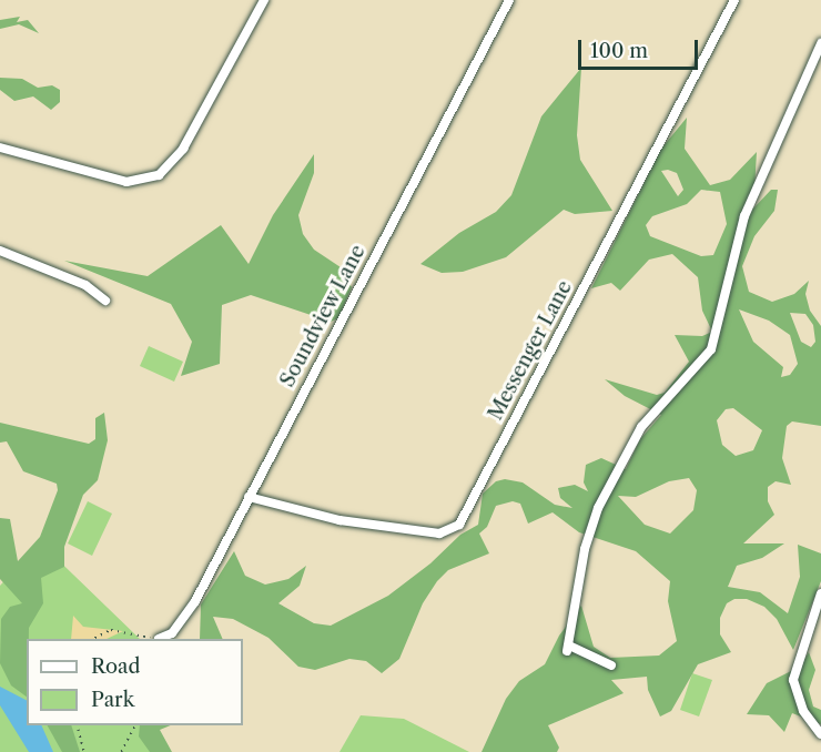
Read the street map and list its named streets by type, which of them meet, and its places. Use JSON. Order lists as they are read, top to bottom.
{
  "streets": {
    "street": ["Soundview Lane", "Messenger Lane"]
  },
  "crossings": [
    ["Soundview Lane", "Messenger Lane"]
  ],
  "legend": ["Road", "Park"],
  "scale_bar": "100 m"
}
